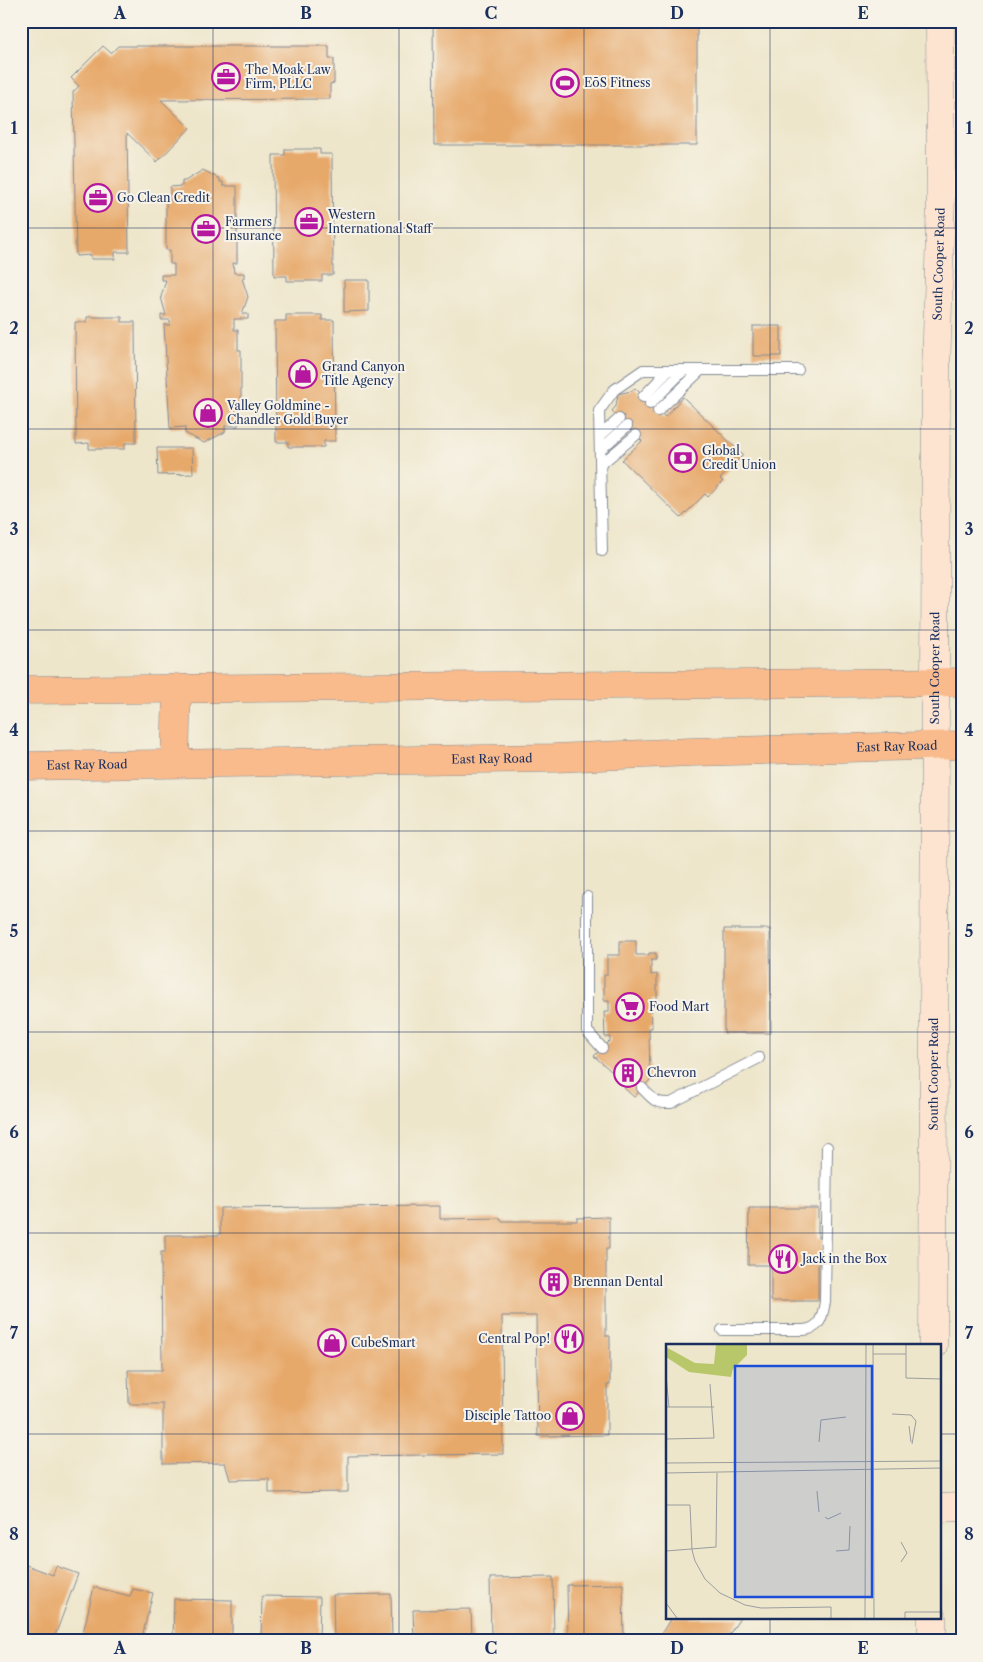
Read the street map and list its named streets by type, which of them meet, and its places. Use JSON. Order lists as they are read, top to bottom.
{
  "streets": {
    "main road": ["South Cooper Road", "East Ray Road"]
  },
  "crossings": [
    ["South Cooper Road", "East Ray Road"]
  ],
  "places": {
    "office": [
      "The Moak Law Firm, PLLC",
      "Go Clean Credit",
      "Western International Staff",
      "Farmers Insurance"
    ],
    "sports": ["EōS Fitness"],
    "shop": [
      "Grand Canyon Title Agency",
      "Valley Goldmine - Chandler Gold Buyer",
      "CubeSmart",
      "Disciple Tattoo"
    ],
    "bank": ["Global Credit Union"],
    "supermarket": ["Food Mart"],
    "building": ["Chevron", "Brennan Dental"],
    "restaurant": ["Jack in the Box", "Central Pop!"]
  },
  "grid": {
    "columns": [
      "A",
      "B",
      "C",
      "D",
      "E"
    ],
    "rows": [
      "1",
      "2",
      "3",
      "4",
      "5",
      "6",
      "7",
      "8"
    ]
  }
}
